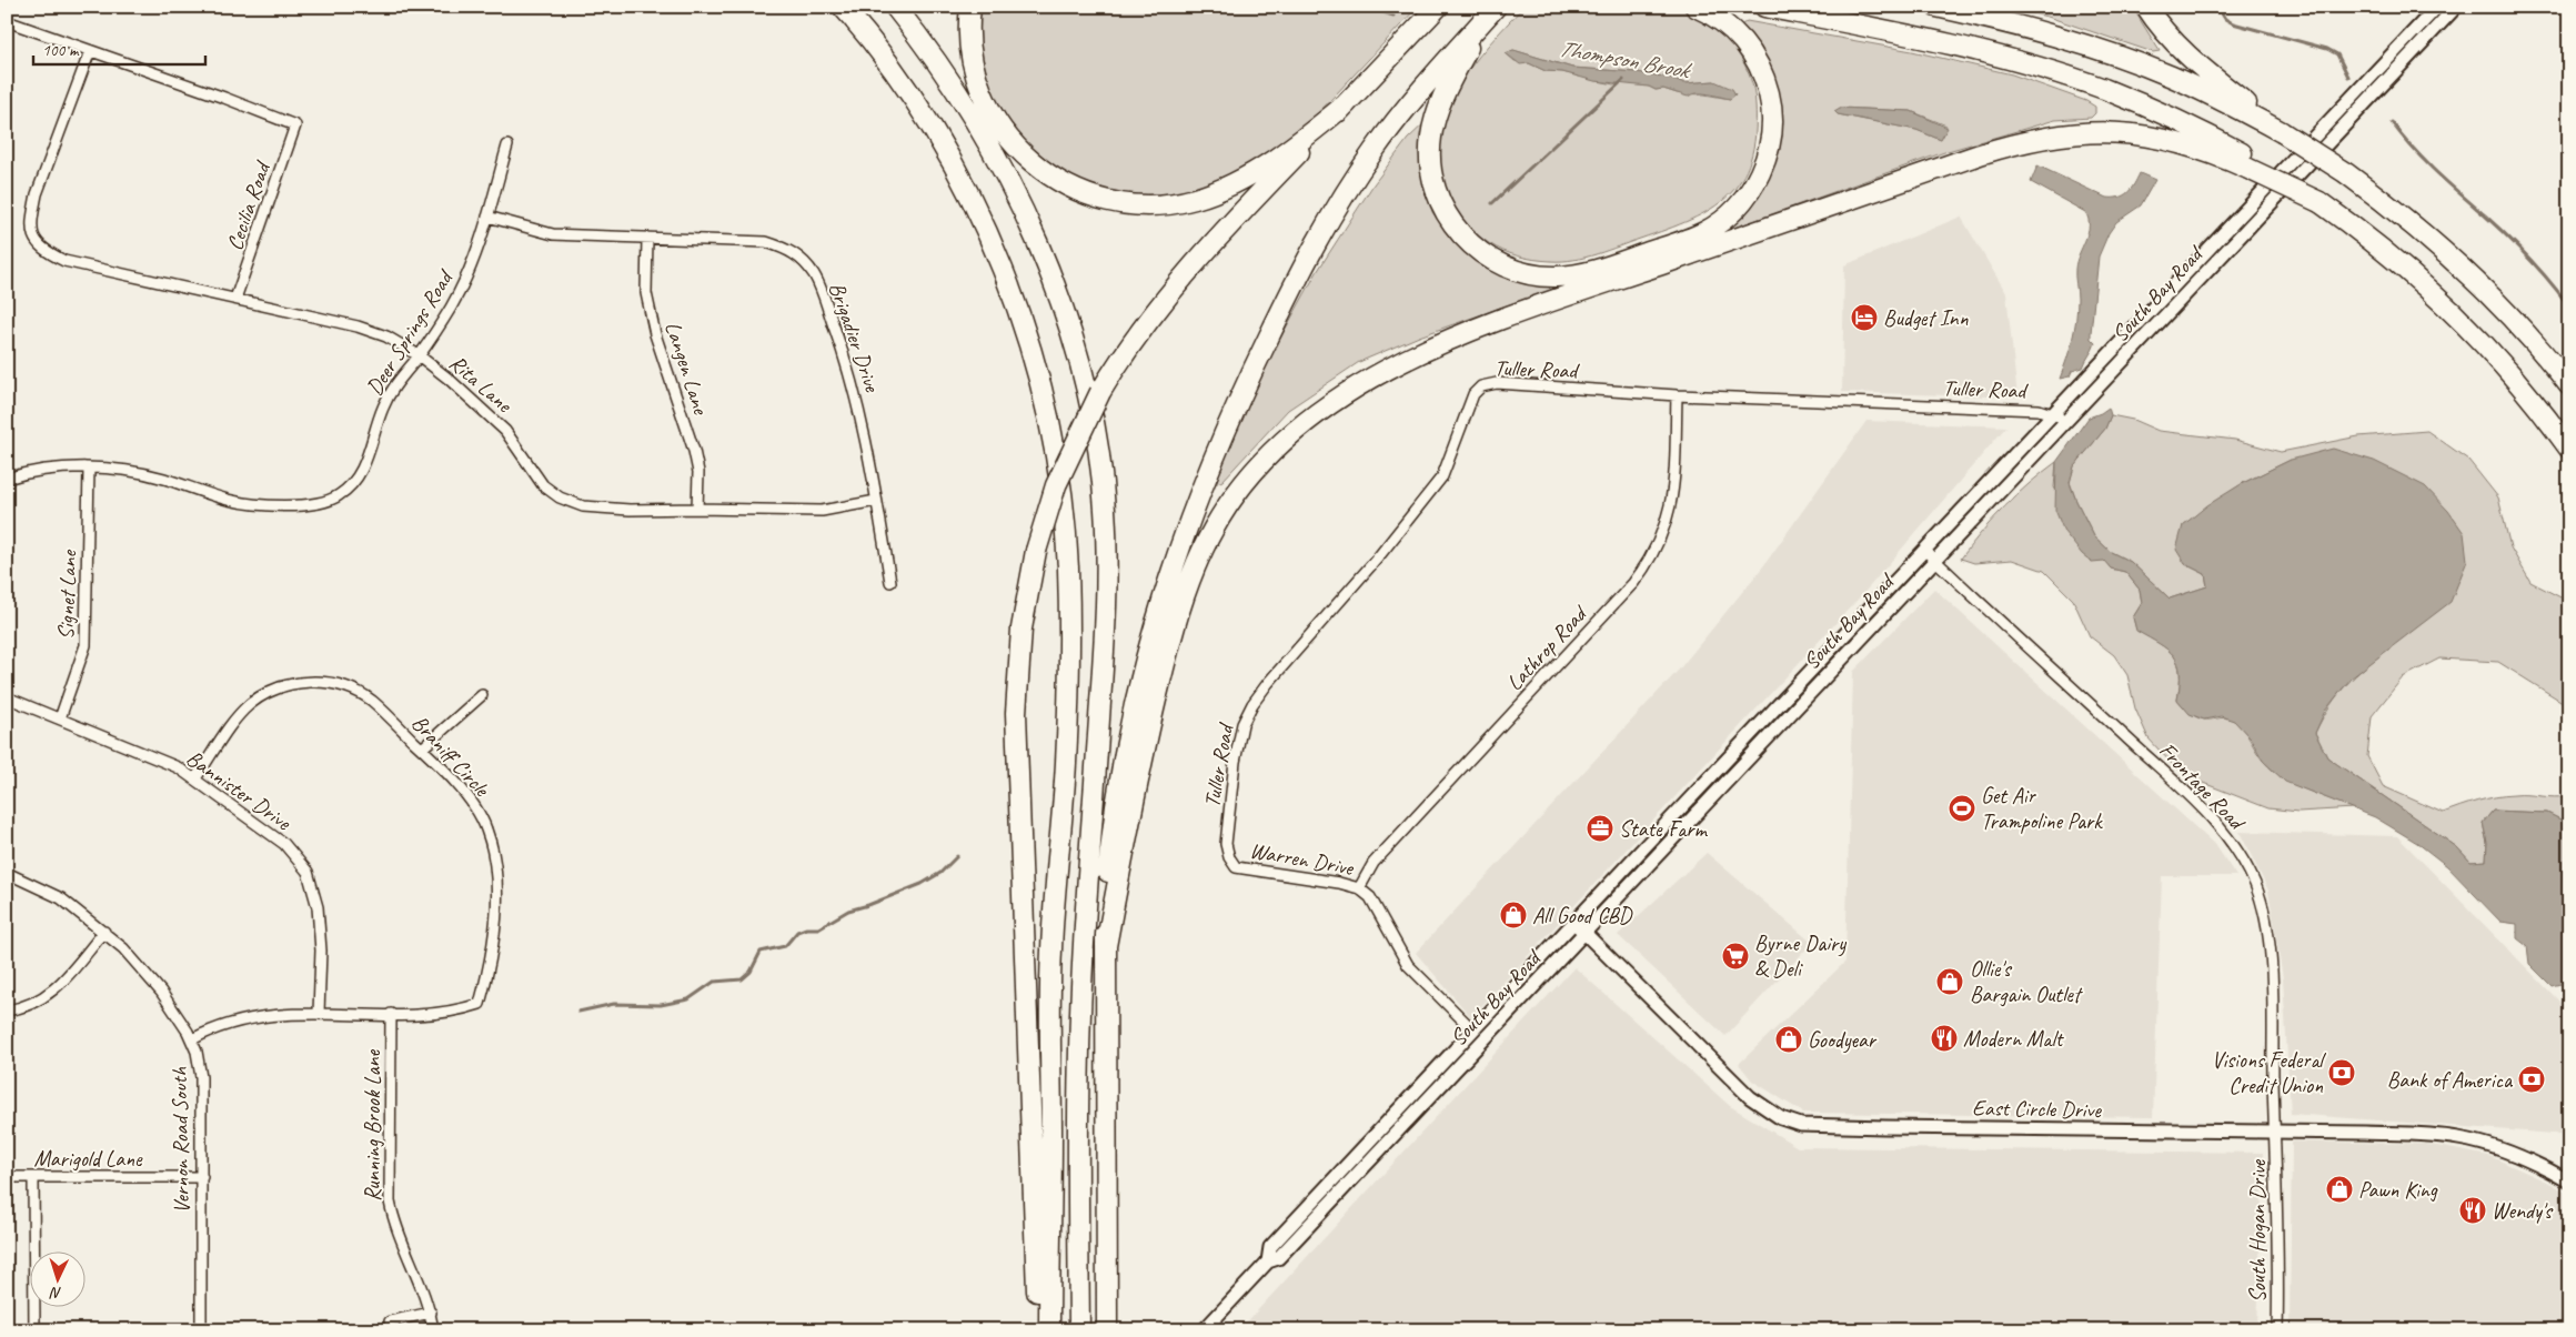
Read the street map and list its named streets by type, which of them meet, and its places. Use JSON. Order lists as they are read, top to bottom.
{
  "streets": {
    "street": [
      "Cecilia Road",
      "South Bay Road",
      "Deer Springs Road",
      "Brigadier Drive",
      "Langen Lane",
      "Tuller Road",
      "Rita Lane",
      "Signet Lane",
      "Lathrop Road",
      "Braniff Circle",
      "Frontage Road",
      "Bannister Drive",
      "Warren Drive",
      "East Circle Drive",
      "Running Brook Lane",
      "Vernon Road South",
      "Marigold Lane",
      "South Hogan Drive"
    ]
  },
  "crossings": [
    ["Cecilia Road", "Rita Lane"],
    ["South Bay Road", "Tuller Road"],
    ["South Bay Road", "Frontage Road"],
    ["South Bay Road", "Warren Drive"],
    ["South Bay Road", "East Circle Drive"],
    ["Deer Springs Road", "Brigadier Drive"],
    ["Deer Springs Road", "Rita Lane"],
    ["Deer Springs Road", "Signet Lane"],
    ["Brigadier Drive", "Langen Lane"],
    ["Brigadier Drive", "Rita Lane"],
    ["Langen Lane", "Rita Lane"],
    ["Tuller Road", "Lathrop Road"],
    ["Tuller Road", "Warren Drive"],
    ["Signet Lane", "Bannister Drive"],
    ["Lathrop Road", "Warren Drive"],
    ["Braniff Circle", "Bannister Drive"],
    ["Braniff Circle", "Running Brook Lane"],
    ["Braniff Circle", "Vernon Road South"],
    ["Frontage Road", "East Circle Drive"],
    ["Frontage Road", "South Hogan Drive"],
    ["East Circle Drive", "South Hogan Drive"],
    ["Vernon Road South", "Marigold Lane"]
  ],
  "water": ["Thompson Brook"],
  "places": {
    "hotel": ["Budget Inn"],
    "sports": ["Get Air Trampoline Park"],
    "office": ["State Farm"],
    "shop": [
      "All Good CBD",
      "Ollie's Bargain Outlet",
      "Goodyear",
      "Pawn King"
    ],
    "supermarket": ["Byrne Dairy & Deli"],
    "restaurant": ["Modern Malt", "Wendy's"],
    "bank": ["Visions Federal Credit Union", "Bank of America"]
  },
  "scale_bar": "100 m",
  "north": "bottom"
}
